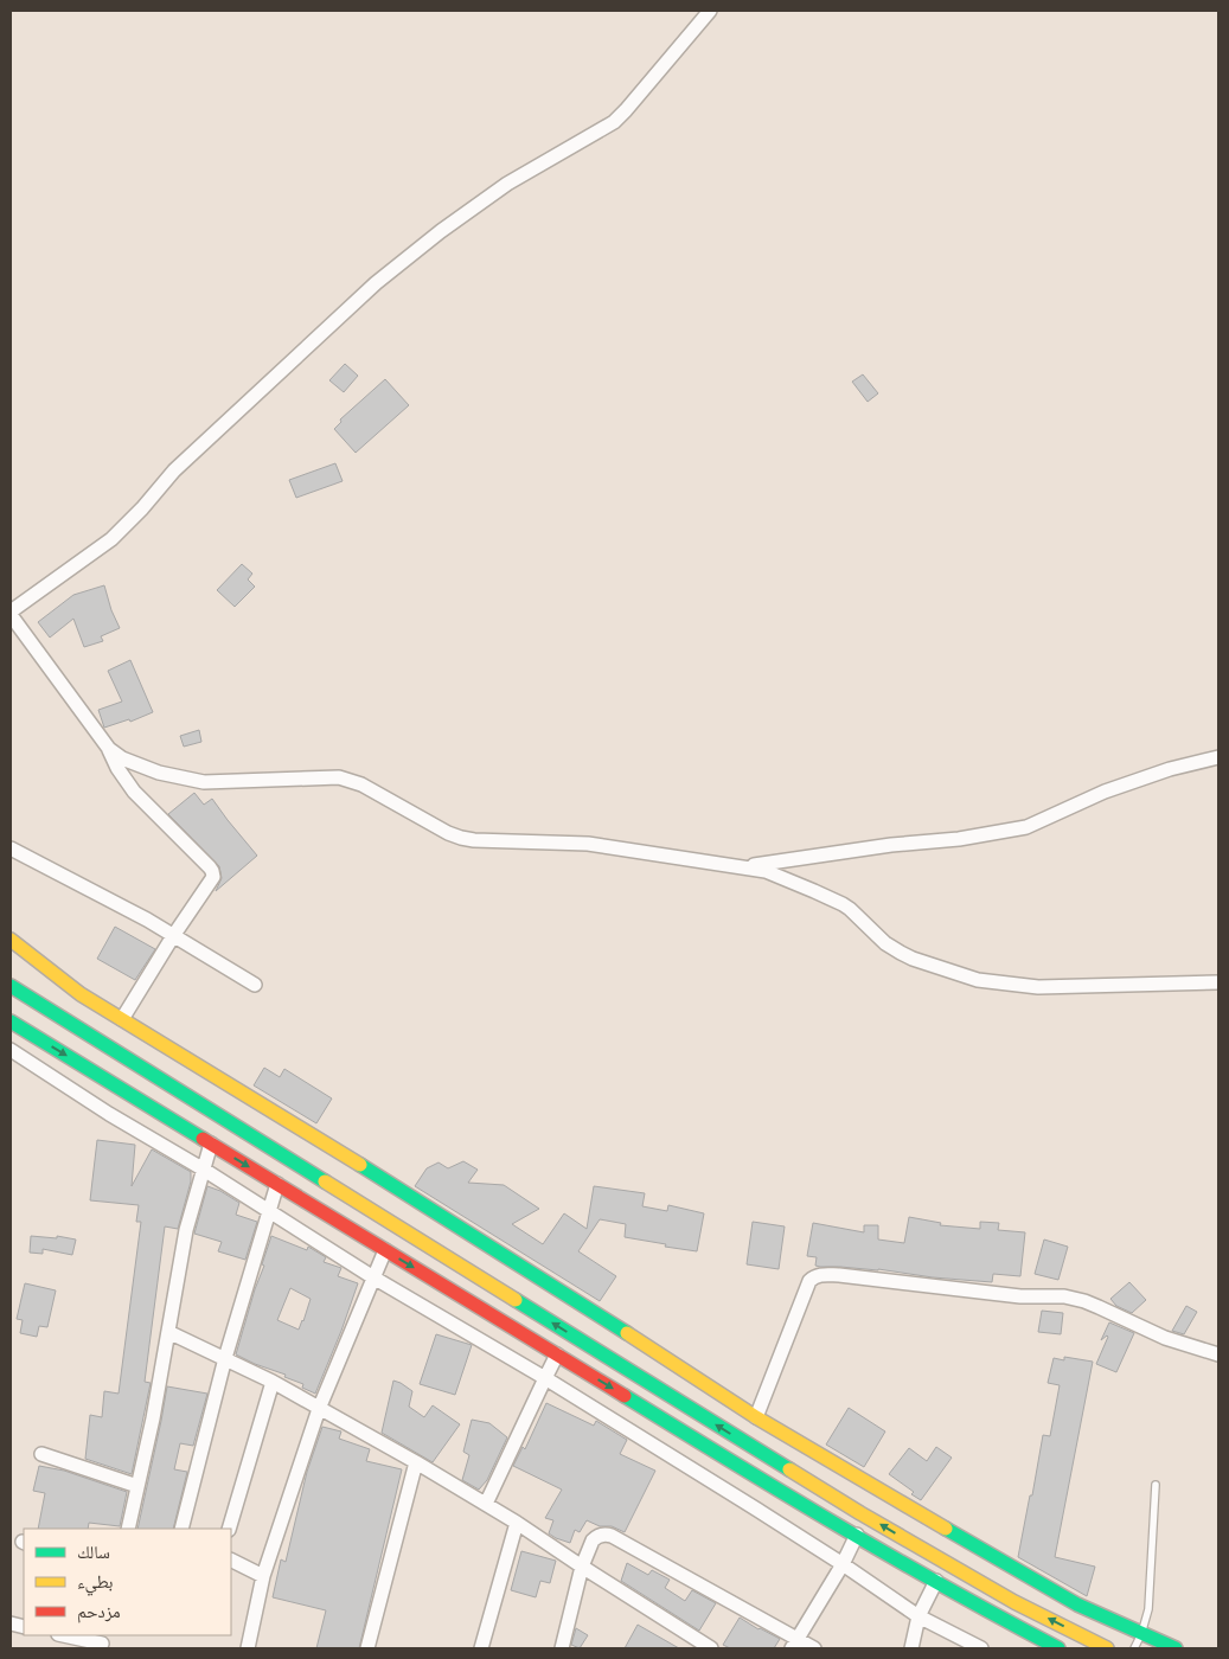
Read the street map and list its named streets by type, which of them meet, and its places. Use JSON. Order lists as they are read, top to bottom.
{
  "legend": ["سالك", "بطيء", "مزدحم"]
}
